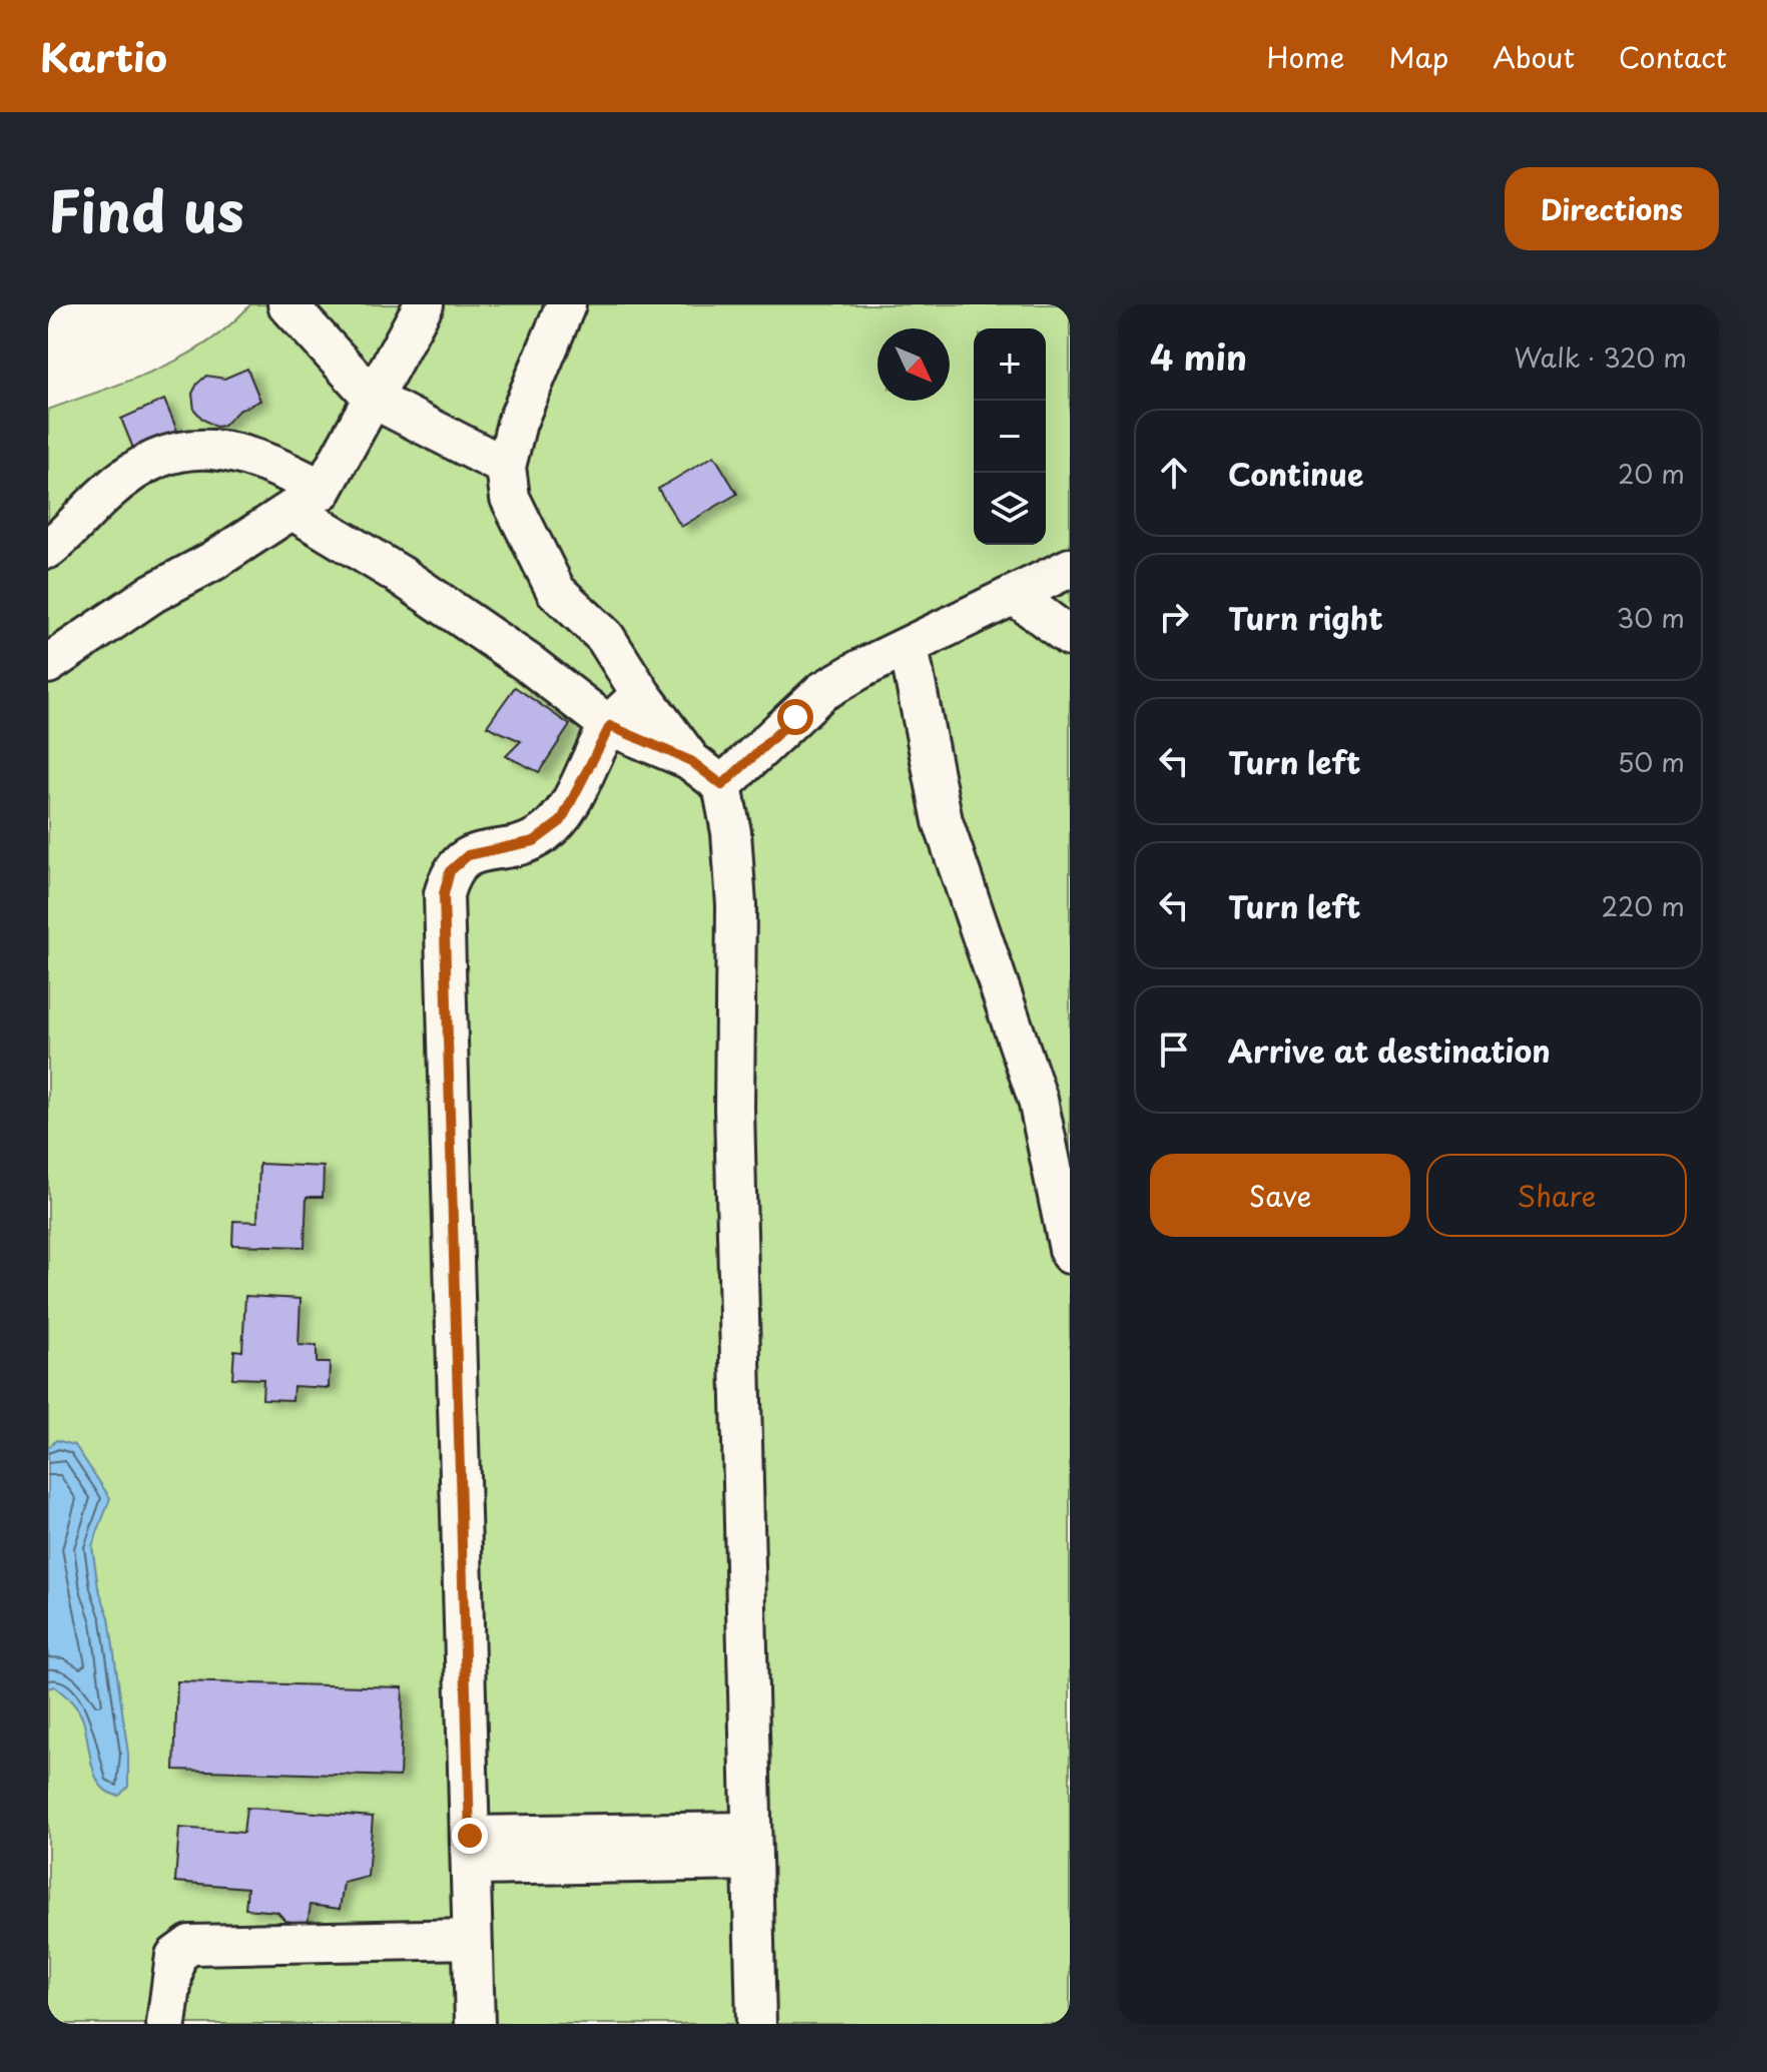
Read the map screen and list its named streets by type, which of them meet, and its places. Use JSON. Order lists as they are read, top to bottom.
{
  "north": "bottom right",
  "page": {
    "header": "Kartio",
    "nav": [
      "Home",
      "Map",
      "About",
      "Contact"
    ],
    "title": "Find us",
    "buttons": [
      "Directions",
      ["Save", "Share"]
    ],
    "heading": ["4 min", "Walk · 320 m"],
    "map_buttons": ["+", "−"],
    "list": [
      ["Continue", "20 m"],
      ["Turn right", "30 m"],
      ["Turn left", "50 m"],
      ["Turn left", "220 m"],
      "Arrive at destination"
    ]
  }
}
